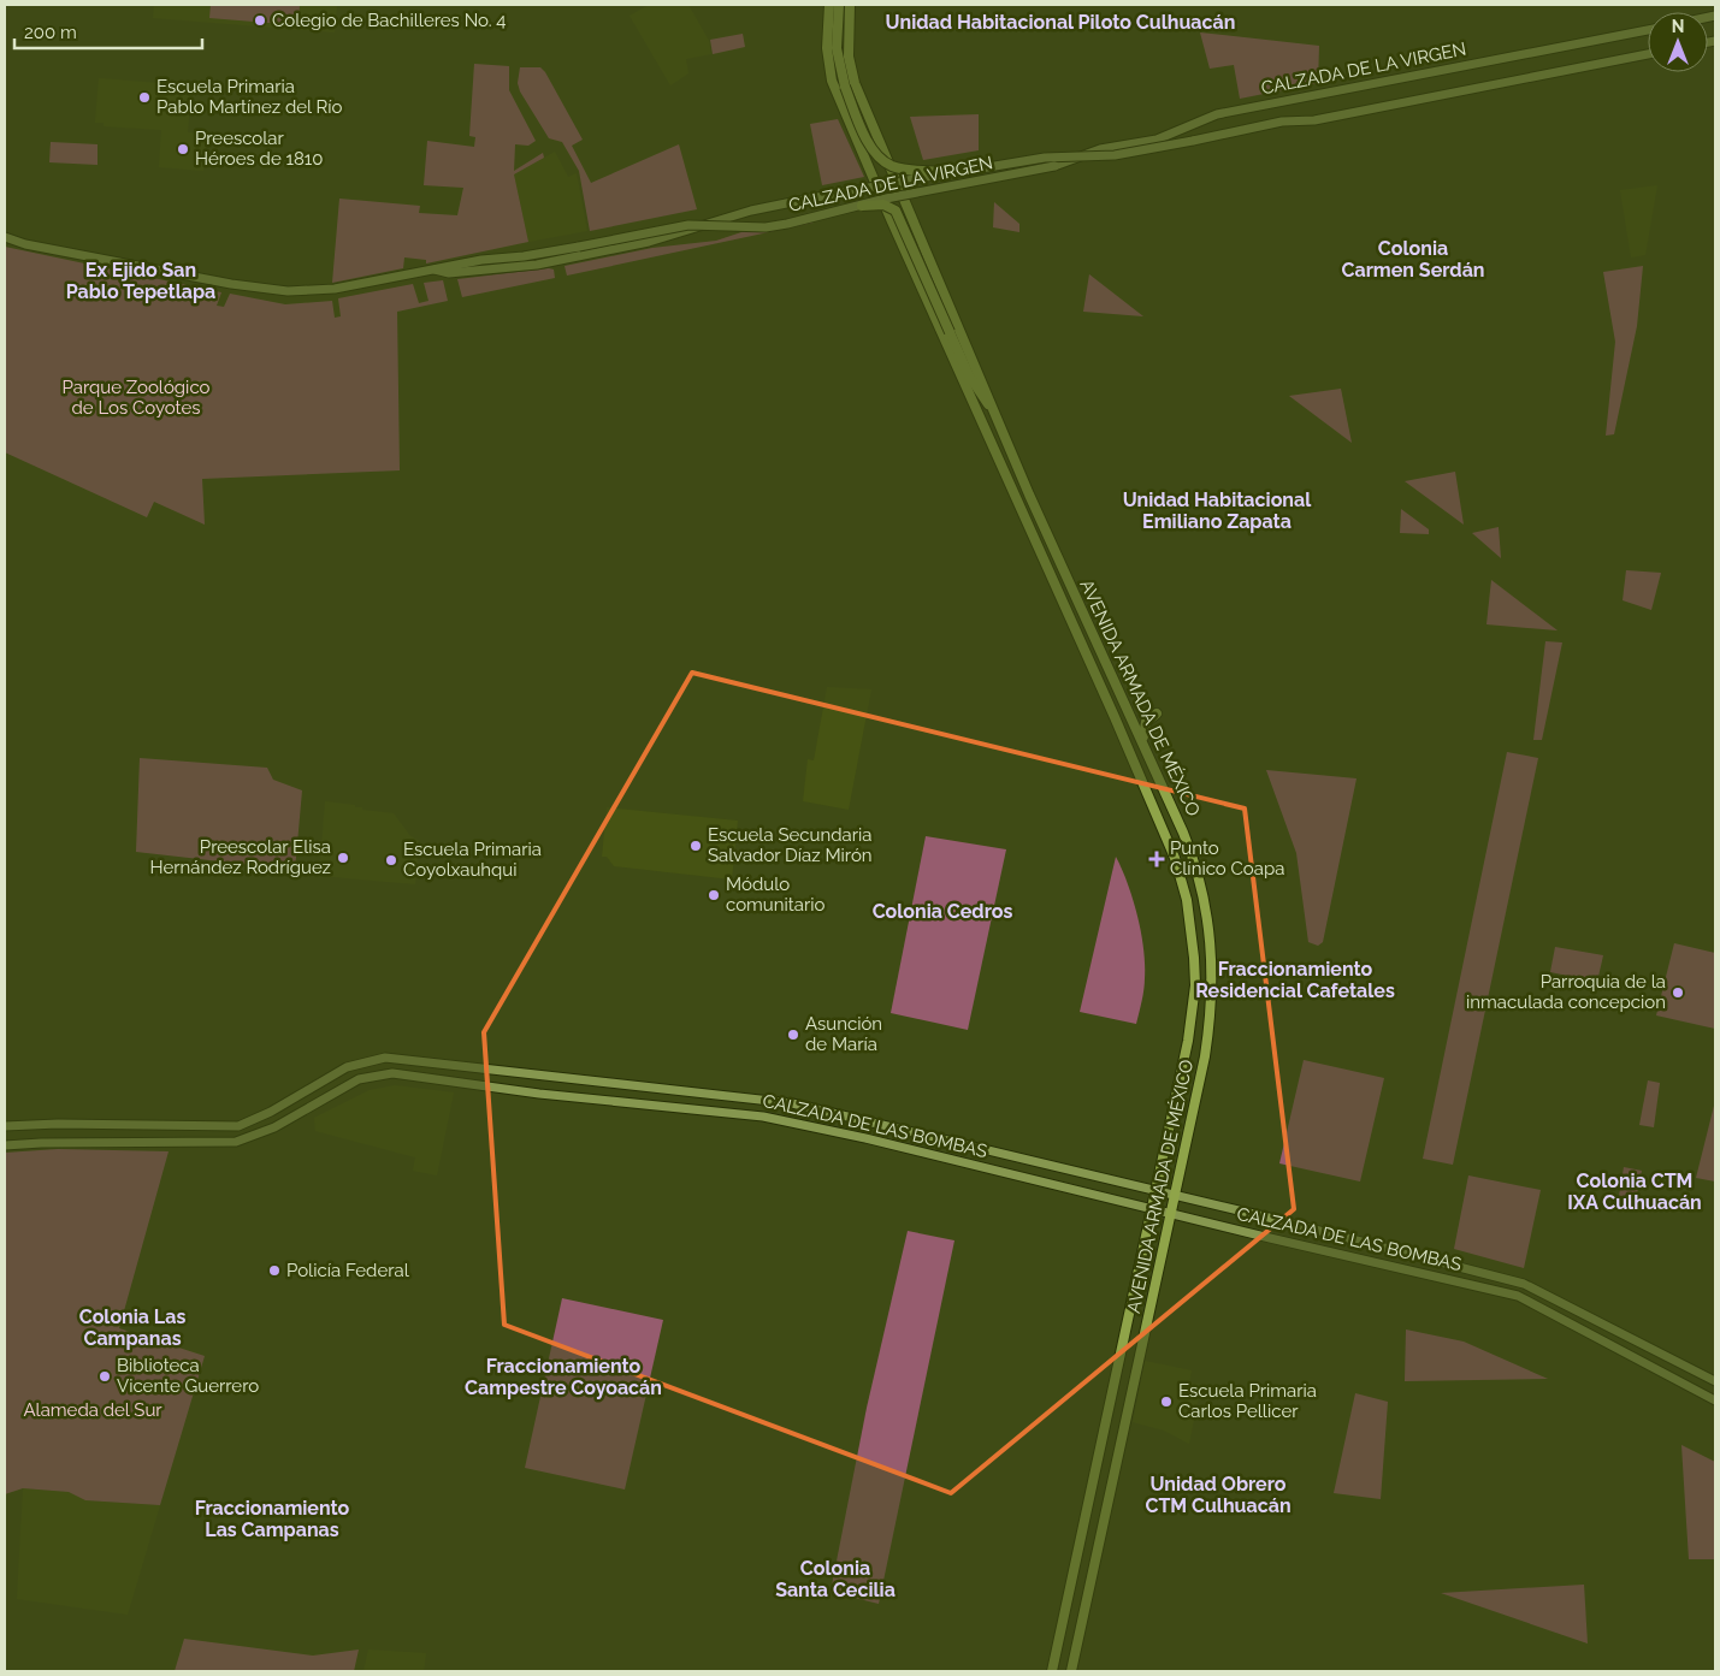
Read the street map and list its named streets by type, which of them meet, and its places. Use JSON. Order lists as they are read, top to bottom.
{
  "streets": {
    "main road": ["CALZADA DE LA VIRGEN", "AVENIDA ARMADA DE MÉXICO", "CALZADA DE LAS BOMBAS"]
  },
  "crossings": [
    ["AVENIDA ARMADA DE MÉXICO", "CALZADA DE LAS BOMBAS"]
  ],
  "districts": [
    "Unidad Habitacional Piloto Culhuacán",
    "Colonia Carmen Serdán",
    "Ex Ejido San Pablo Tepetlapa",
    "Unidad Habitacional Emiliano Zapata",
    "Colonia Cedros",
    "Fraccionamiento Residencial Cafetales",
    "Colonia CTM IXA Culhuacán",
    "Colonia Las Campanas",
    "Fraccionamiento Campestre Coyoacán",
    "Unidad Obrero CTM Culhuacán",
    "Fraccionamiento Las Campanas",
    "Colonia Santa Cecilia"
  ],
  "parks": ["Parque Zoológico de Los Coyotes", "Alameda del Sur"],
  "places": {
    "other": [
      "Colegio de Bachilleres No. 4",
      "Escuela Primaria Pablo Martínez del Río",
      "Preescolar Héroes de 1810",
      "Escuela Secundaria Salvador Díaz Mirón",
      "Preescolar Elisa Hernández Rodríguez",
      "Escuela Primaria Coyolxauhqui",
      "Módulo comunitario",
      "Parroquia de la inmaculada concepcion",
      "Asunción de María",
      "Policía Federal",
      "Biblioteca Vicente Guerrero",
      "Escuela Primaria Carlos Pellicer"
    ],
    "health": ["Punto Clínico Coapa"]
  },
  "scale_bar": "200 m",
  "north": "top"
}
